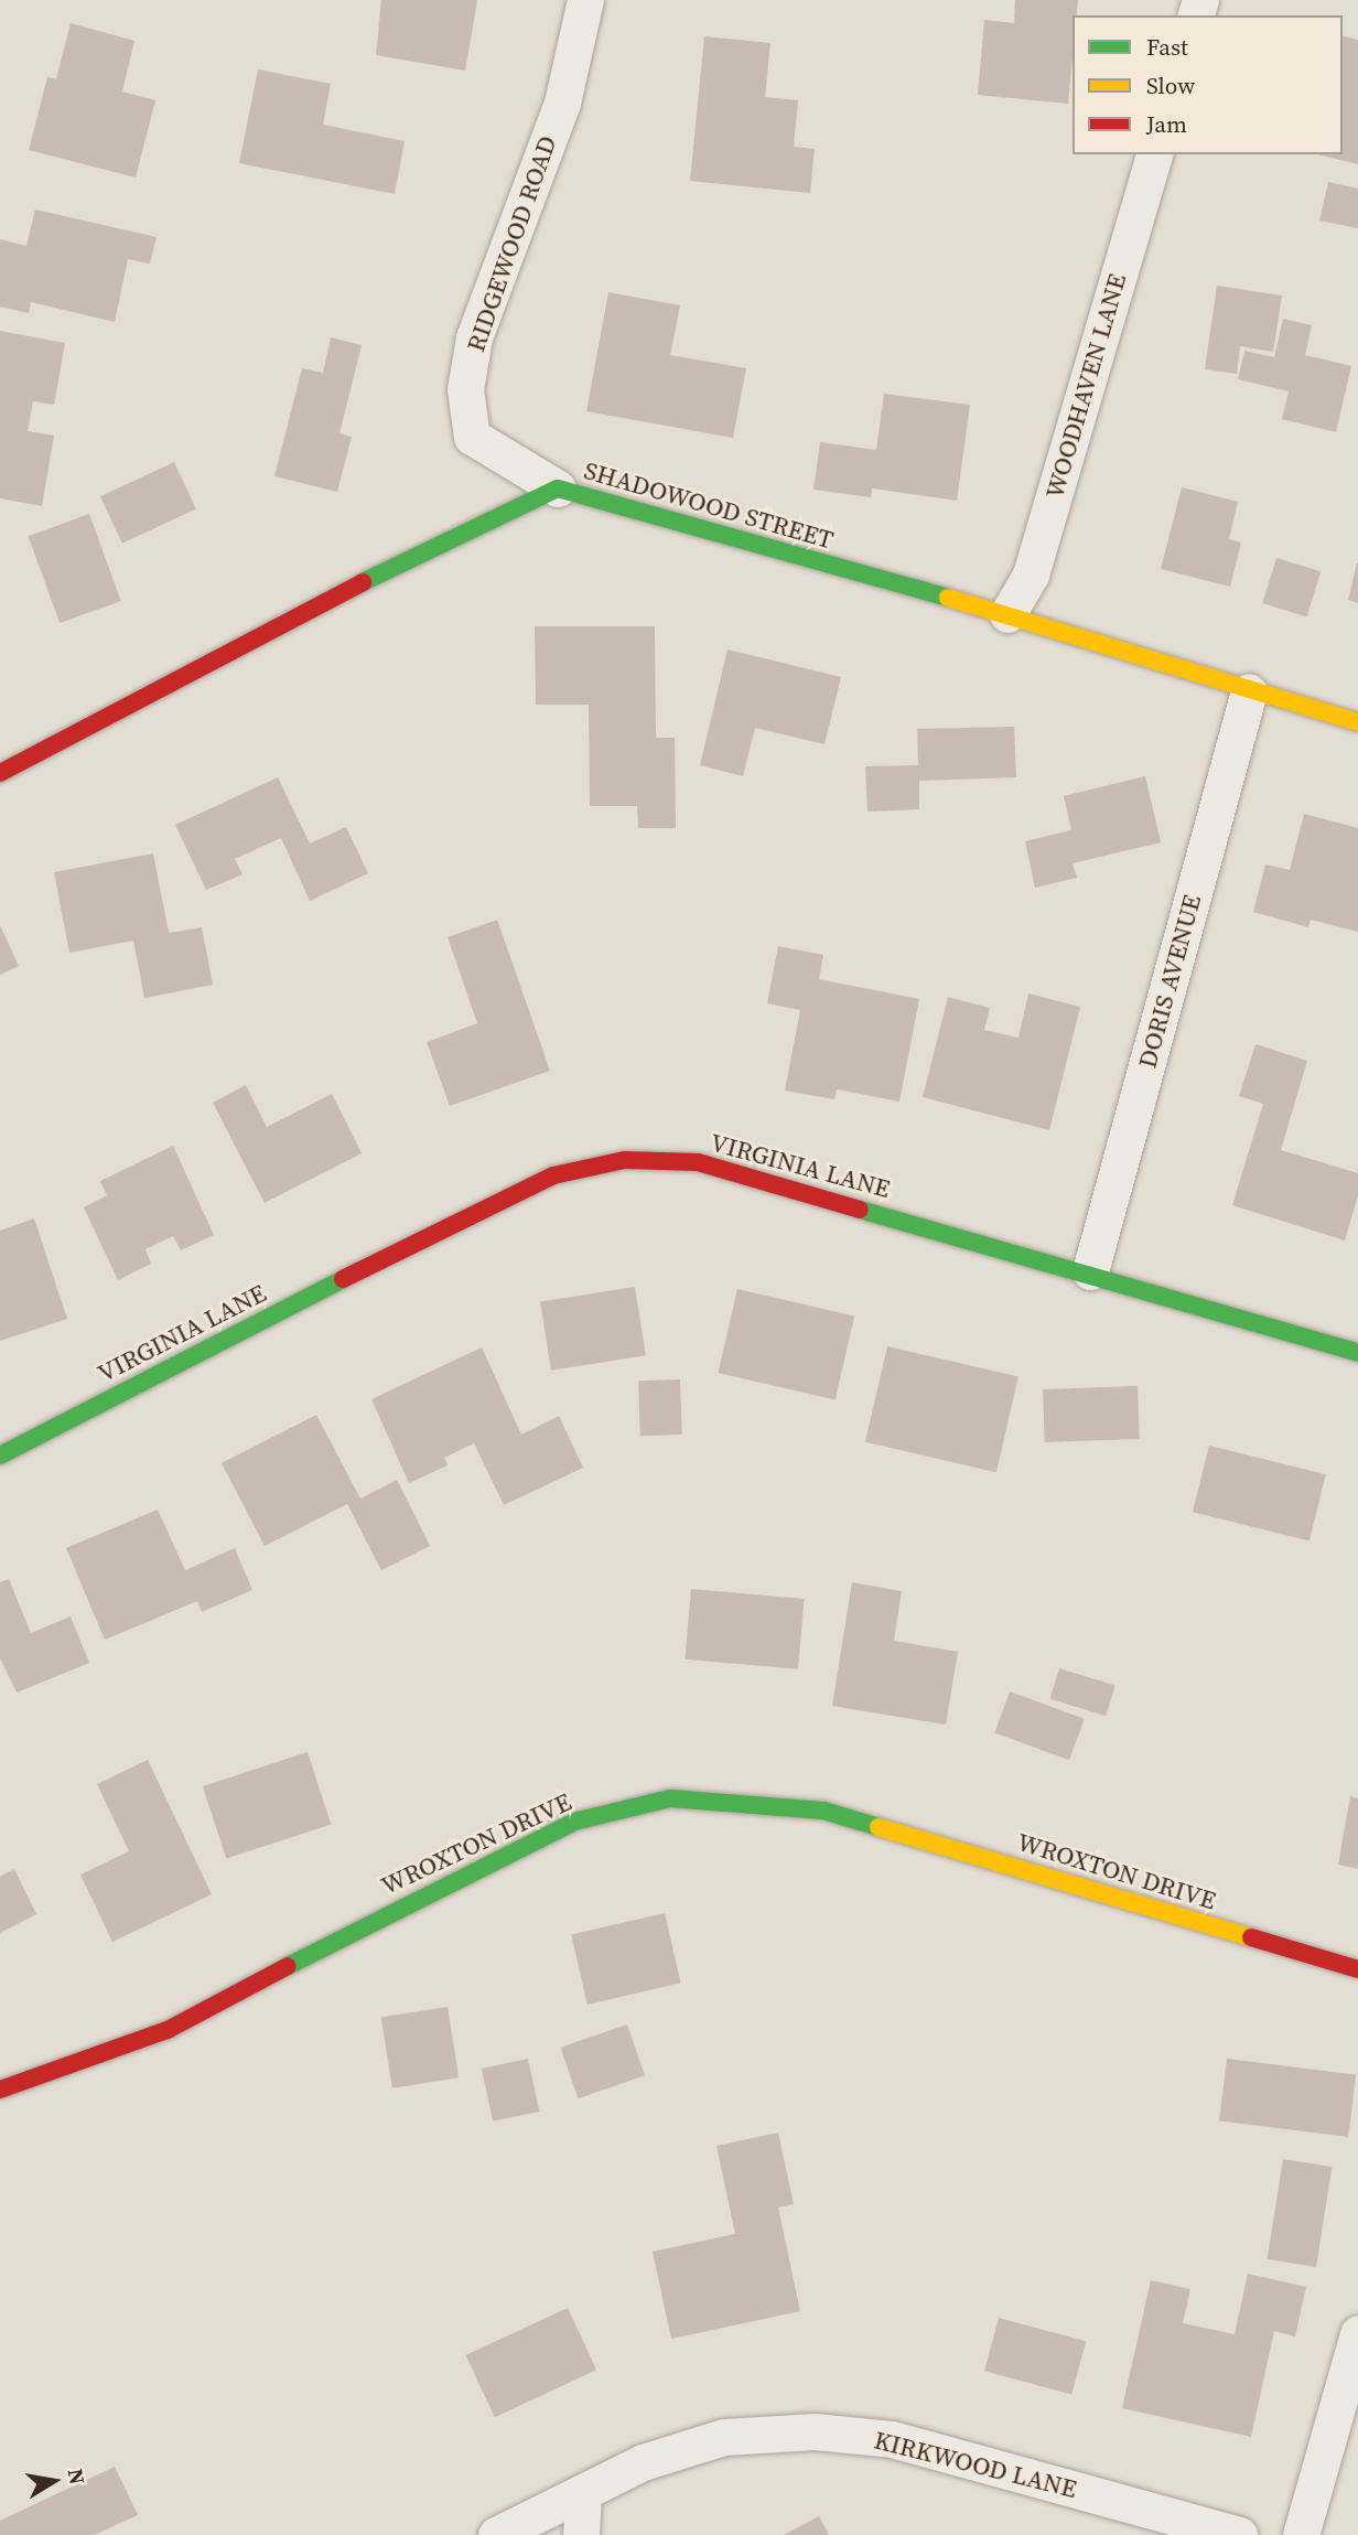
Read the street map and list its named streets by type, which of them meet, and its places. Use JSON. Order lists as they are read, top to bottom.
{
  "streets": {
    "street": [
      "RIDGEWOOD ROAD",
      "WOODHAVEN LANE",
      "SHADOWOOD STREET",
      "DORIS AVENUE",
      "VIRGINIA LANE",
      "WROXTON DRIVE",
      "KIRKWOOD LANE"
    ]
  },
  "crossings": [
    ["RIDGEWOOD ROAD", "SHADOWOOD STREET"],
    ["WOODHAVEN LANE", "SHADOWOOD STREET"],
    ["SHADOWOOD STREET", "DORIS AVENUE"],
    ["DORIS AVENUE", "VIRGINIA LANE"]
  ],
  "legend": ["Fast", "Slow", "Jam"],
  "north": "right"
}
